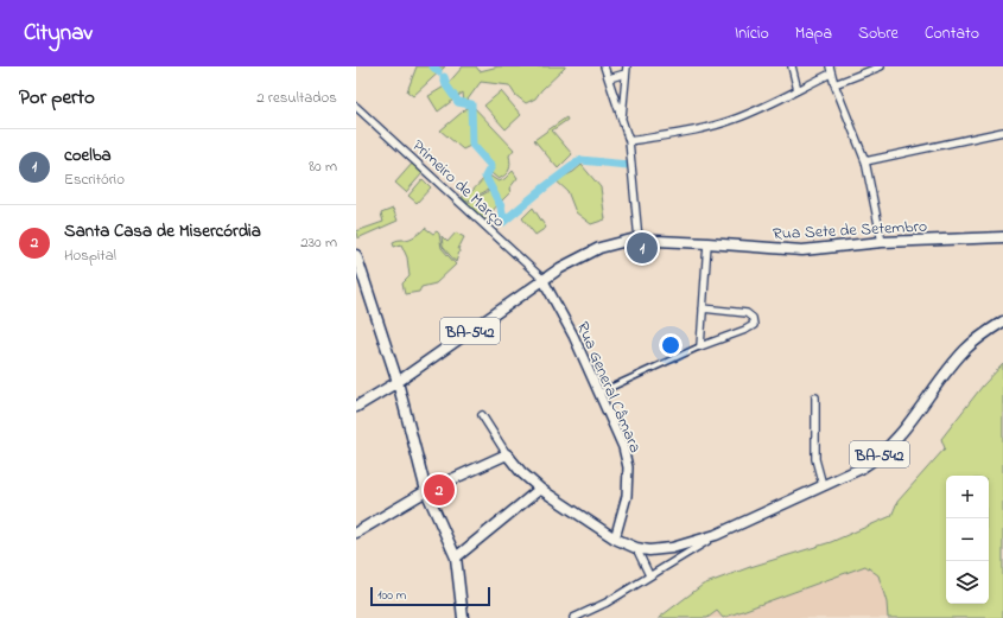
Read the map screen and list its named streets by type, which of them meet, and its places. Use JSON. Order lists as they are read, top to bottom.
{
  "streets": {
    "main road": ["Rua Sete de Setembro", "BA-542"],
    "street": ["Primeiro de Março", "Rua General Câmara"]
  },
  "crossings": [
    ["Primeiro de Março", "Rua Sete de Setembro"],
    ["Primeiro de Março", "Rua General Câmara"],
    ["Rua Sete de Setembro", "Rua General Câmara"],
    ["BA-542", "Rua General Câmara"]
  ],
  "scale_bar": "100 m",
  "page": {
    "header": "Citynav",
    "nav": [
      "Início",
      "Mapa",
      "Sobre",
      "Contato"
    ],
    "heading": ["Por perto", "2 resultados"],
    "list": [
      {
        "mark": "1",
        "name": "coelba",
        "note": "Escritório",
        "value": "80 m"
      },
      {
        "mark": "2",
        "name": "Santa Casa de Misercórdia",
        "note": "Hospital",
        "value": "230 m"
      }
    ],
    "pins": ["1", "2"],
    "map_buttons": ["+", "−"],
    "scale": "100 m"
  }
}
